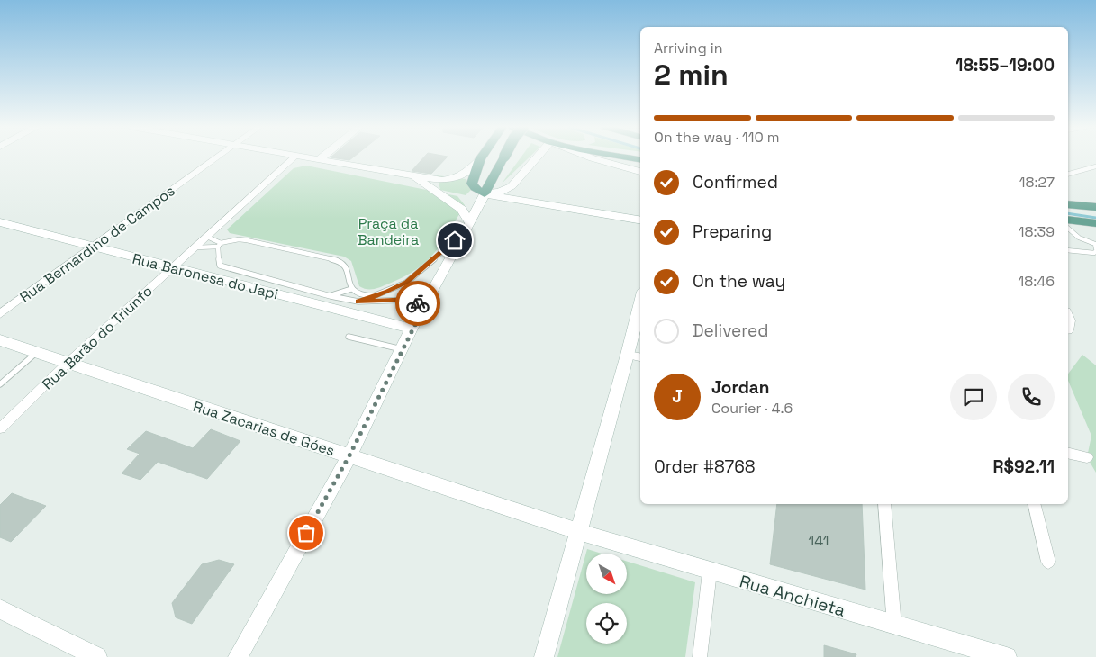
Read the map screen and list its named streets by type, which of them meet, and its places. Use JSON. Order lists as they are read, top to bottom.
{
  "streets": {
    "street": [
      "Rua Bernardino de Campos",
      "Rua Baronesa do Japi",
      "Rua Barão do Triunfo",
      "Rua Zacarias de Góes",
      "Rua Anchieta"
    ]
  },
  "crossings": [
    ["Rua Bernardino de Campos", "Rua Baronesa do Japi"],
    ["Rua Baronesa do Japi", "Rua Barão do Triunfo"],
    ["Rua Barão do Triunfo", "Rua Zacarias de Góes"],
    ["Rua Zacarias de Góes", "Rua Anchieta"]
  ],
  "parks": ["Praça da Bandeira"],
  "house_numbers": ["141"],
  "north": "bottom right",
  "page": {
    "heading": ["2 min", "Arriving in", "18:55–19:00"],
    "panel": [
      "Jordan",
      "Courier · 4.6",
      "Order #8768",
      "R$92.11"
    ],
    "bar": "On the way · 110 m",
    "list": [
      ["Confirmed", "18:27"],
      ["Preparing", "18:39"],
      ["On the way", "18:46"],
      "Delivered"
    ],
    "round": "J"
  }
}
